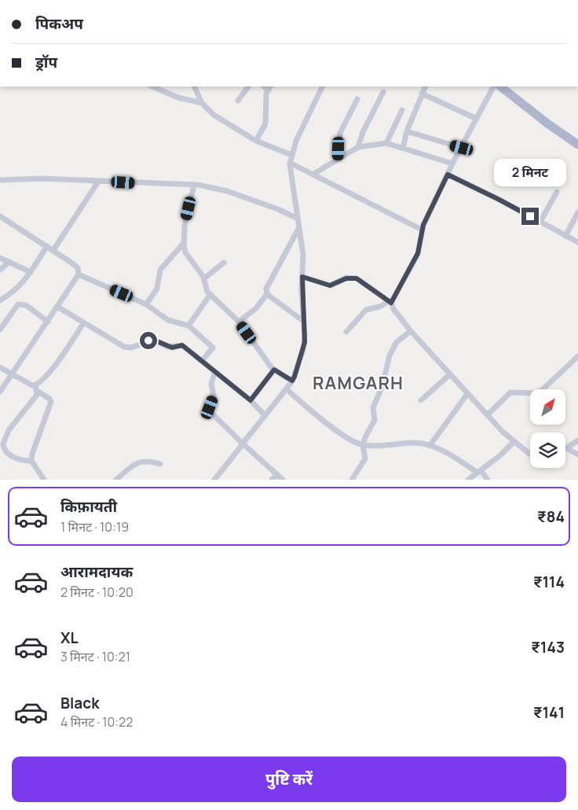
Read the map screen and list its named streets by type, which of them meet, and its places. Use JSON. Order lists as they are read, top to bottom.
{
  "districts": ["RAMGARH"],
  "north": "top right",
  "page": {
    "banner": ["पिकअप", "ड्रॉप"],
    "bubble": "2 मिनट",
    "list": [
      {
        "name": "किफ़ायती",
        "note": "1 मिनट · 10:19",
        "value": "₹84"
      },
      {
        "name": "आरामदायक",
        "note": "2 मिनट · 10:20",
        "value": "₹114"
      },
      {
        "name": "XL",
        "note": "3 मिनट · 10:21",
        "value": "₹143"
      },
      {
        "name": "Black",
        "note": "4 मिनट · 10:22",
        "value": "₹141"
      }
    ],
    "buttons": "पुष्टि करें"
  }
}
